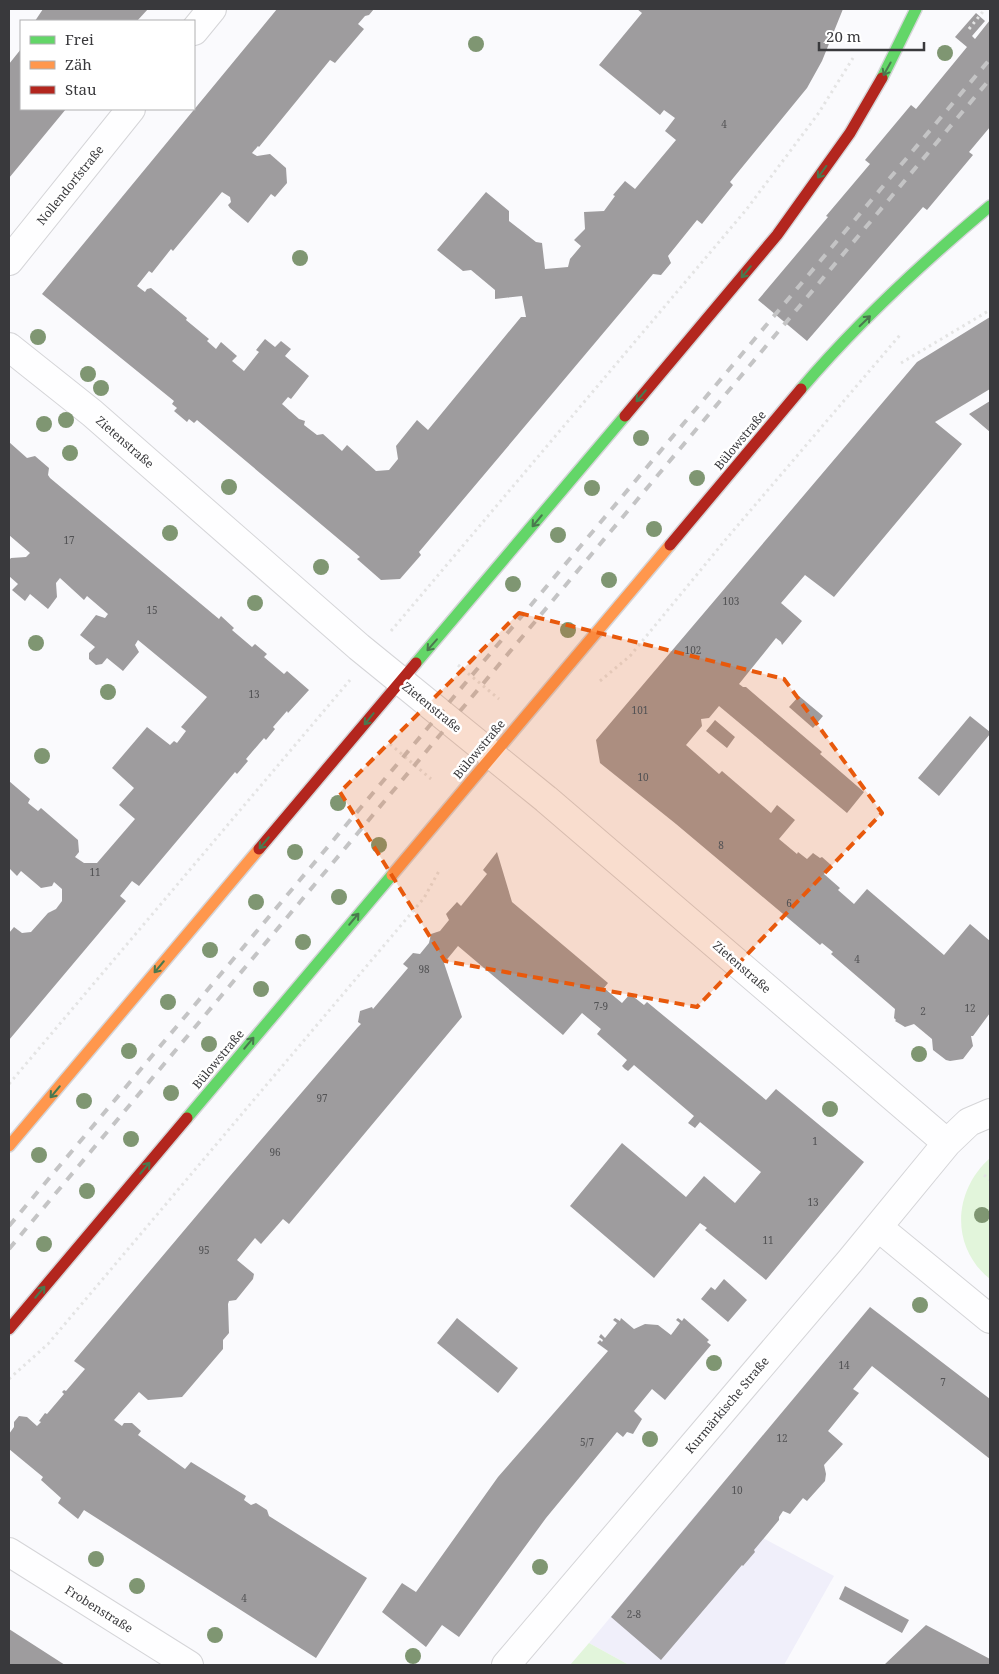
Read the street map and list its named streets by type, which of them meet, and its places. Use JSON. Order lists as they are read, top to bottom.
{
  "streets": {
    "main road": ["Bülowstraße"],
    "street": [
      "Nollendorfstraße",
      "Zietenstraße",
      "Kurmärkische Straße",
      "Frobenstraße"
    ]
  },
  "crossings": [
    ["Bülowstraße", "Zietenstraße"],
    ["Zietenstraße", "Kurmärkische Straße"]
  ],
  "one_way": ["Bülowstraße"],
  "house_numbers": [
    "4",
    "17",
    "103",
    "15",
    "102",
    "13",
    "101",
    "10",
    "8",
    "11",
    "6",
    "4",
    "98",
    "7-9",
    "12",
    "2",
    "97",
    "1",
    "96",
    "13",
    "11",
    "95",
    "14",
    "7",
    "12",
    "5/7",
    "10",
    "4",
    "2-8"
  ],
  "legend": ["Frei", "Zäh", "Stau"],
  "scale_bar": "20 m"
}
